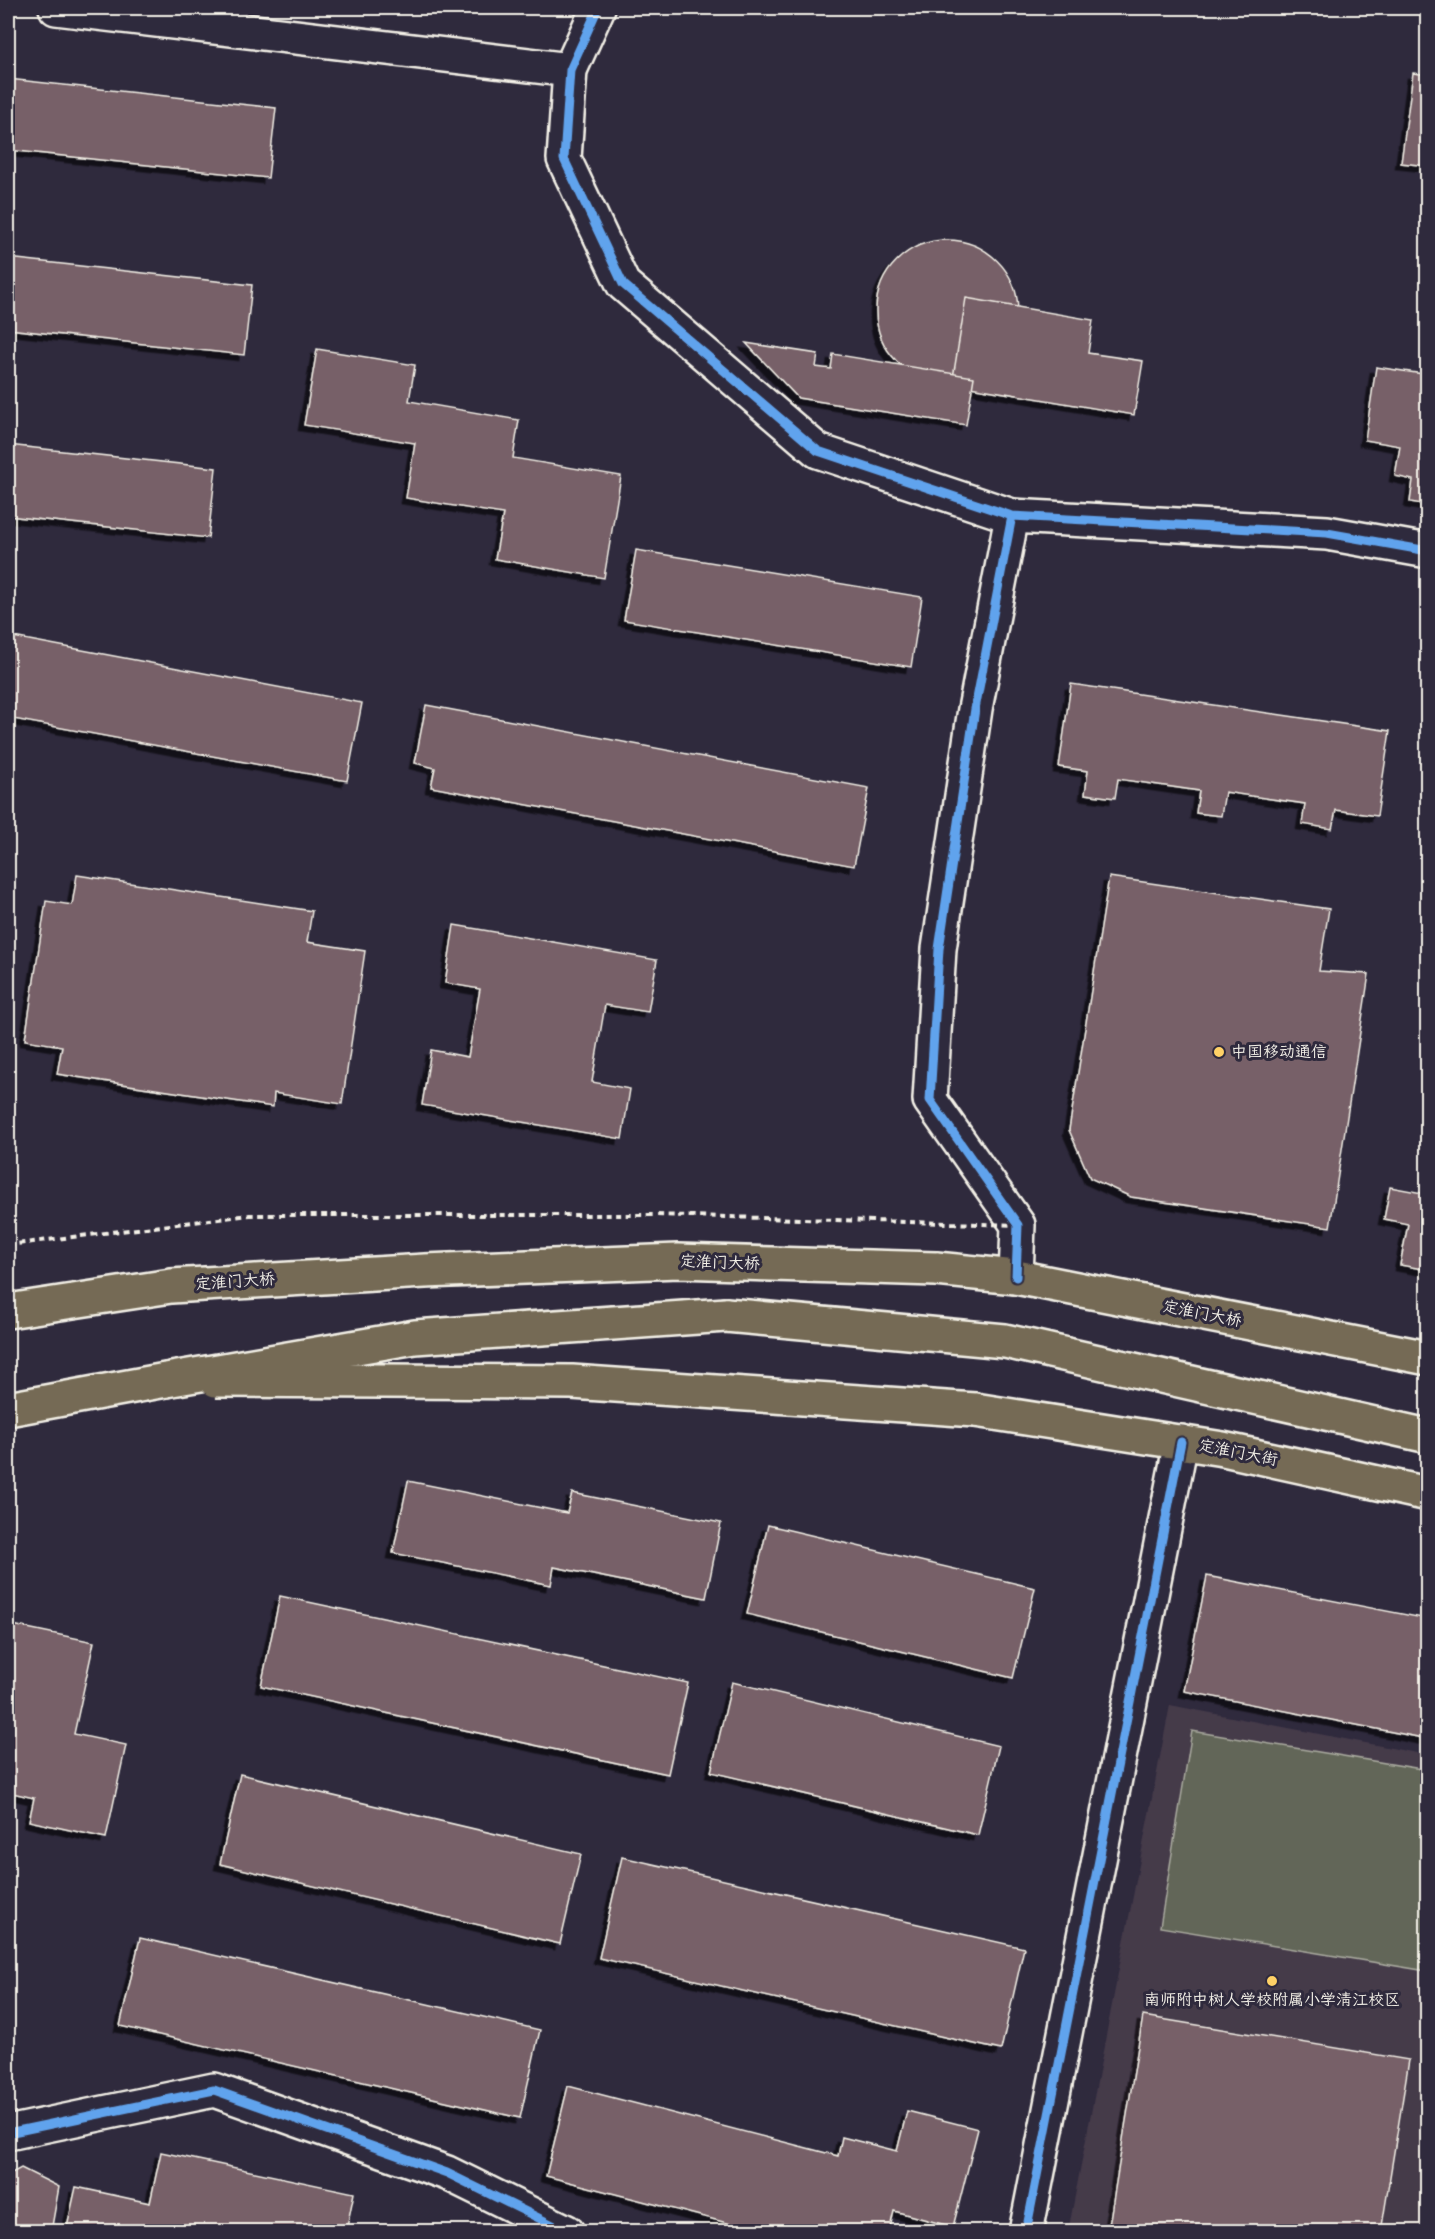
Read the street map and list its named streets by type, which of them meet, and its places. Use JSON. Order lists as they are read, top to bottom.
{
  "streets": {
    "main road": ["定淮门大桥", "定淮门大街"]
  },
  "places": ["中国移动通信", "南师附中树人学校附属小学清江校区"]
}
